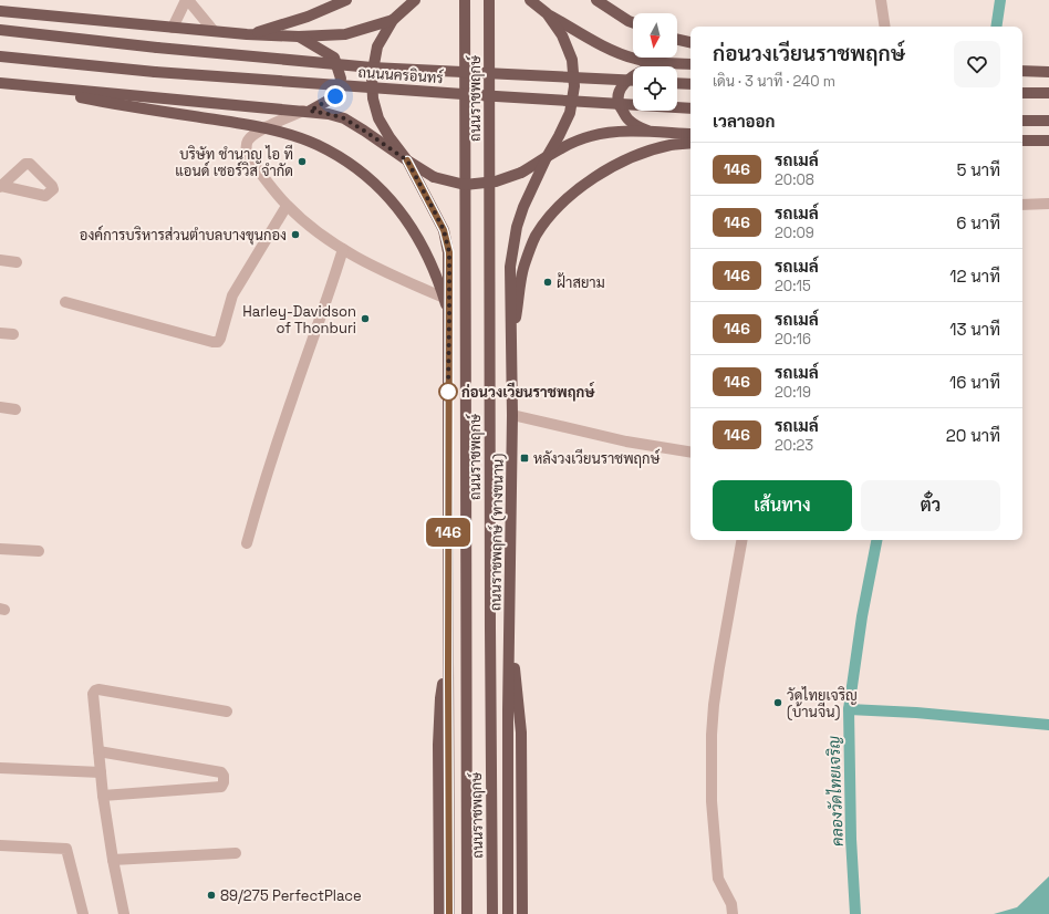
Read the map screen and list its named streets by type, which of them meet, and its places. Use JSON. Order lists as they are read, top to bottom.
{
  "streets": {
    "main road": ["ถนนนครอินทร์", "ถนนราชพฤกษ์", "ถนนราชพฤกษ์ (ทางขนาน)"]
  },
  "water": ["คลองวัดไทยเจริญ"],
  "places": {
    "other": [
      "บริษัท ชำนาญ ไอ ที แอนด์ เซอร์วิส จำกัด",
      "องค์การบริหารส่วนตำบลบางขุนกอง",
      "ฝ้าสยาม",
      "Harley-Davidson of Thonburi",
      "ก่อนวงเวียนราชพฤกษ์",
      "วัดไทยเจริญ (บ้านจีน)",
      "89/275 PerfectPlace"
    ],
    "transit": ["หลังวงเวียนราชพฤกษ์"]
  },
  "lines": ["bus line 146"],
  "north": "bottom",
  "page": {
    "on_map": "146",
    "heading": [
      ["ก่อนวงเวียนราชพฤกษ์", "เดิน · 3 นาที · 240 m"],
      "เวลาออก"
    ],
    "list": [
      {
        "mark": "146",
        "name": "รถเมล์",
        "note": "20:08",
        "value": "5 นาที"
      },
      {
        "mark": "146",
        "name": "รถเมล์",
        "note": "20:09",
        "value": "6 นาที"
      },
      {
        "mark": "146",
        "name": "รถเมล์",
        "note": "20:15",
        "value": "12 นาที"
      },
      {
        "mark": "146",
        "name": "รถเมล์",
        "note": "20:16",
        "value": "13 นาที"
      },
      {
        "mark": "146",
        "name": "รถเมล์",
        "note": "20:19",
        "value": "16 นาที"
      },
      {
        "mark": "146",
        "name": "รถเมล์",
        "note": "20:23",
        "value": "20 นาที"
      }
    ],
    "buttons": ["เส้นทาง", "ตั๋ว"]
  }
}
